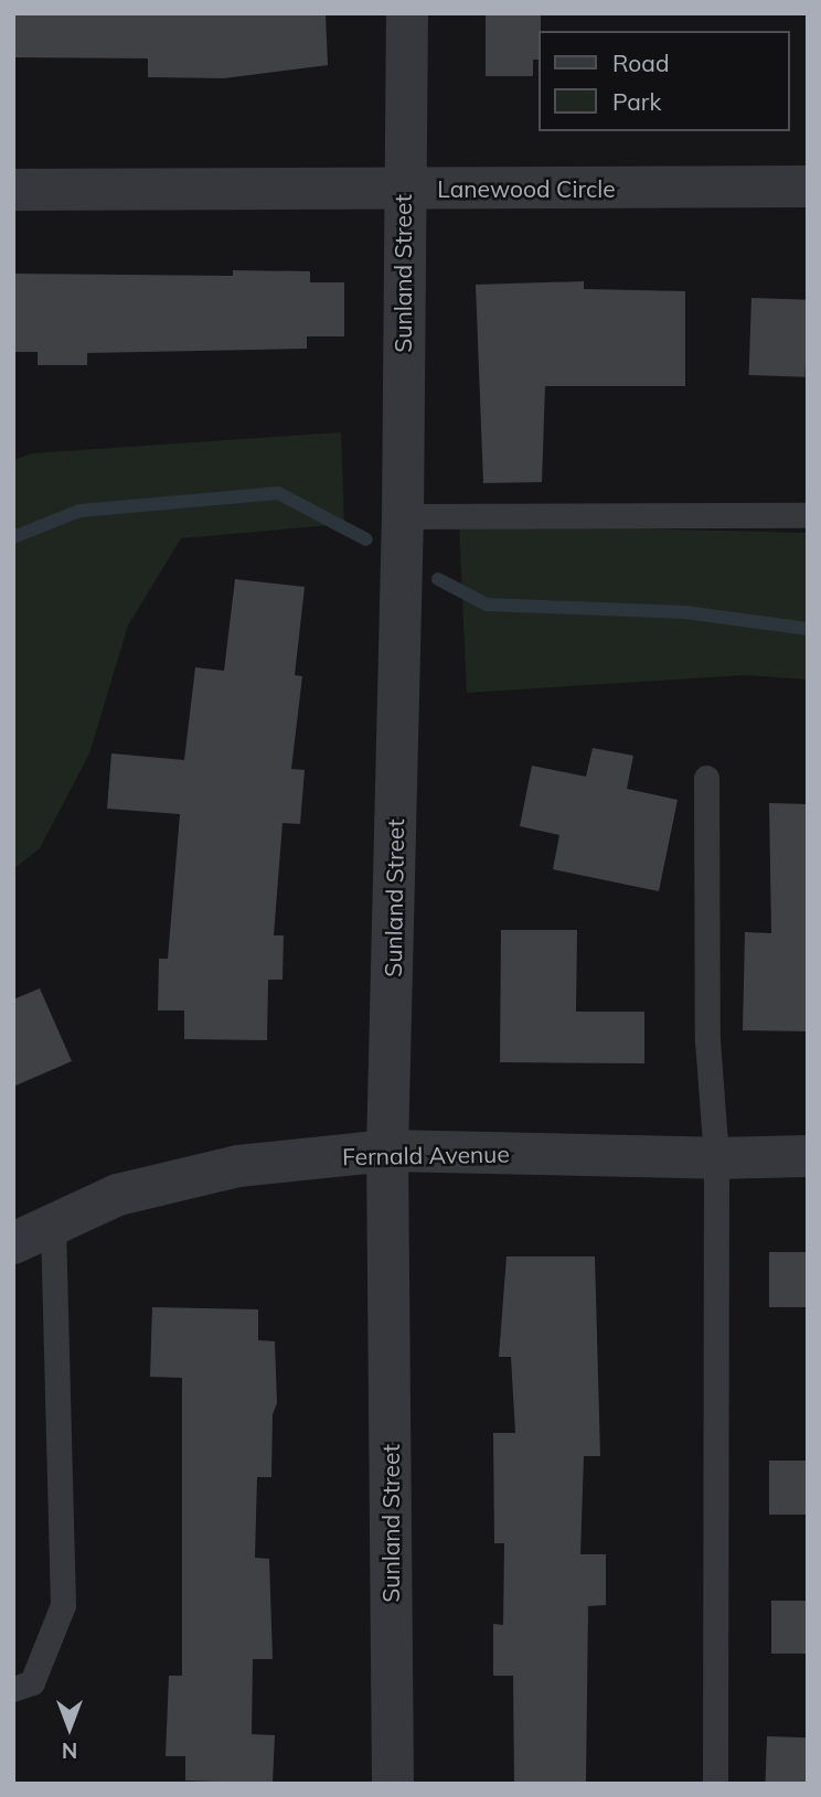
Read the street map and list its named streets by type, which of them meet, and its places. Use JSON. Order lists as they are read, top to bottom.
{
  "streets": {
    "street": ["Lanewood Circle", "Sunland Street", "Fernald Avenue"]
  },
  "crossings": [
    ["Lanewood Circle", "Sunland Street"],
    ["Sunland Street", "Fernald Avenue"]
  ],
  "legend": ["Road", "Park"],
  "north": "bottom"
}
